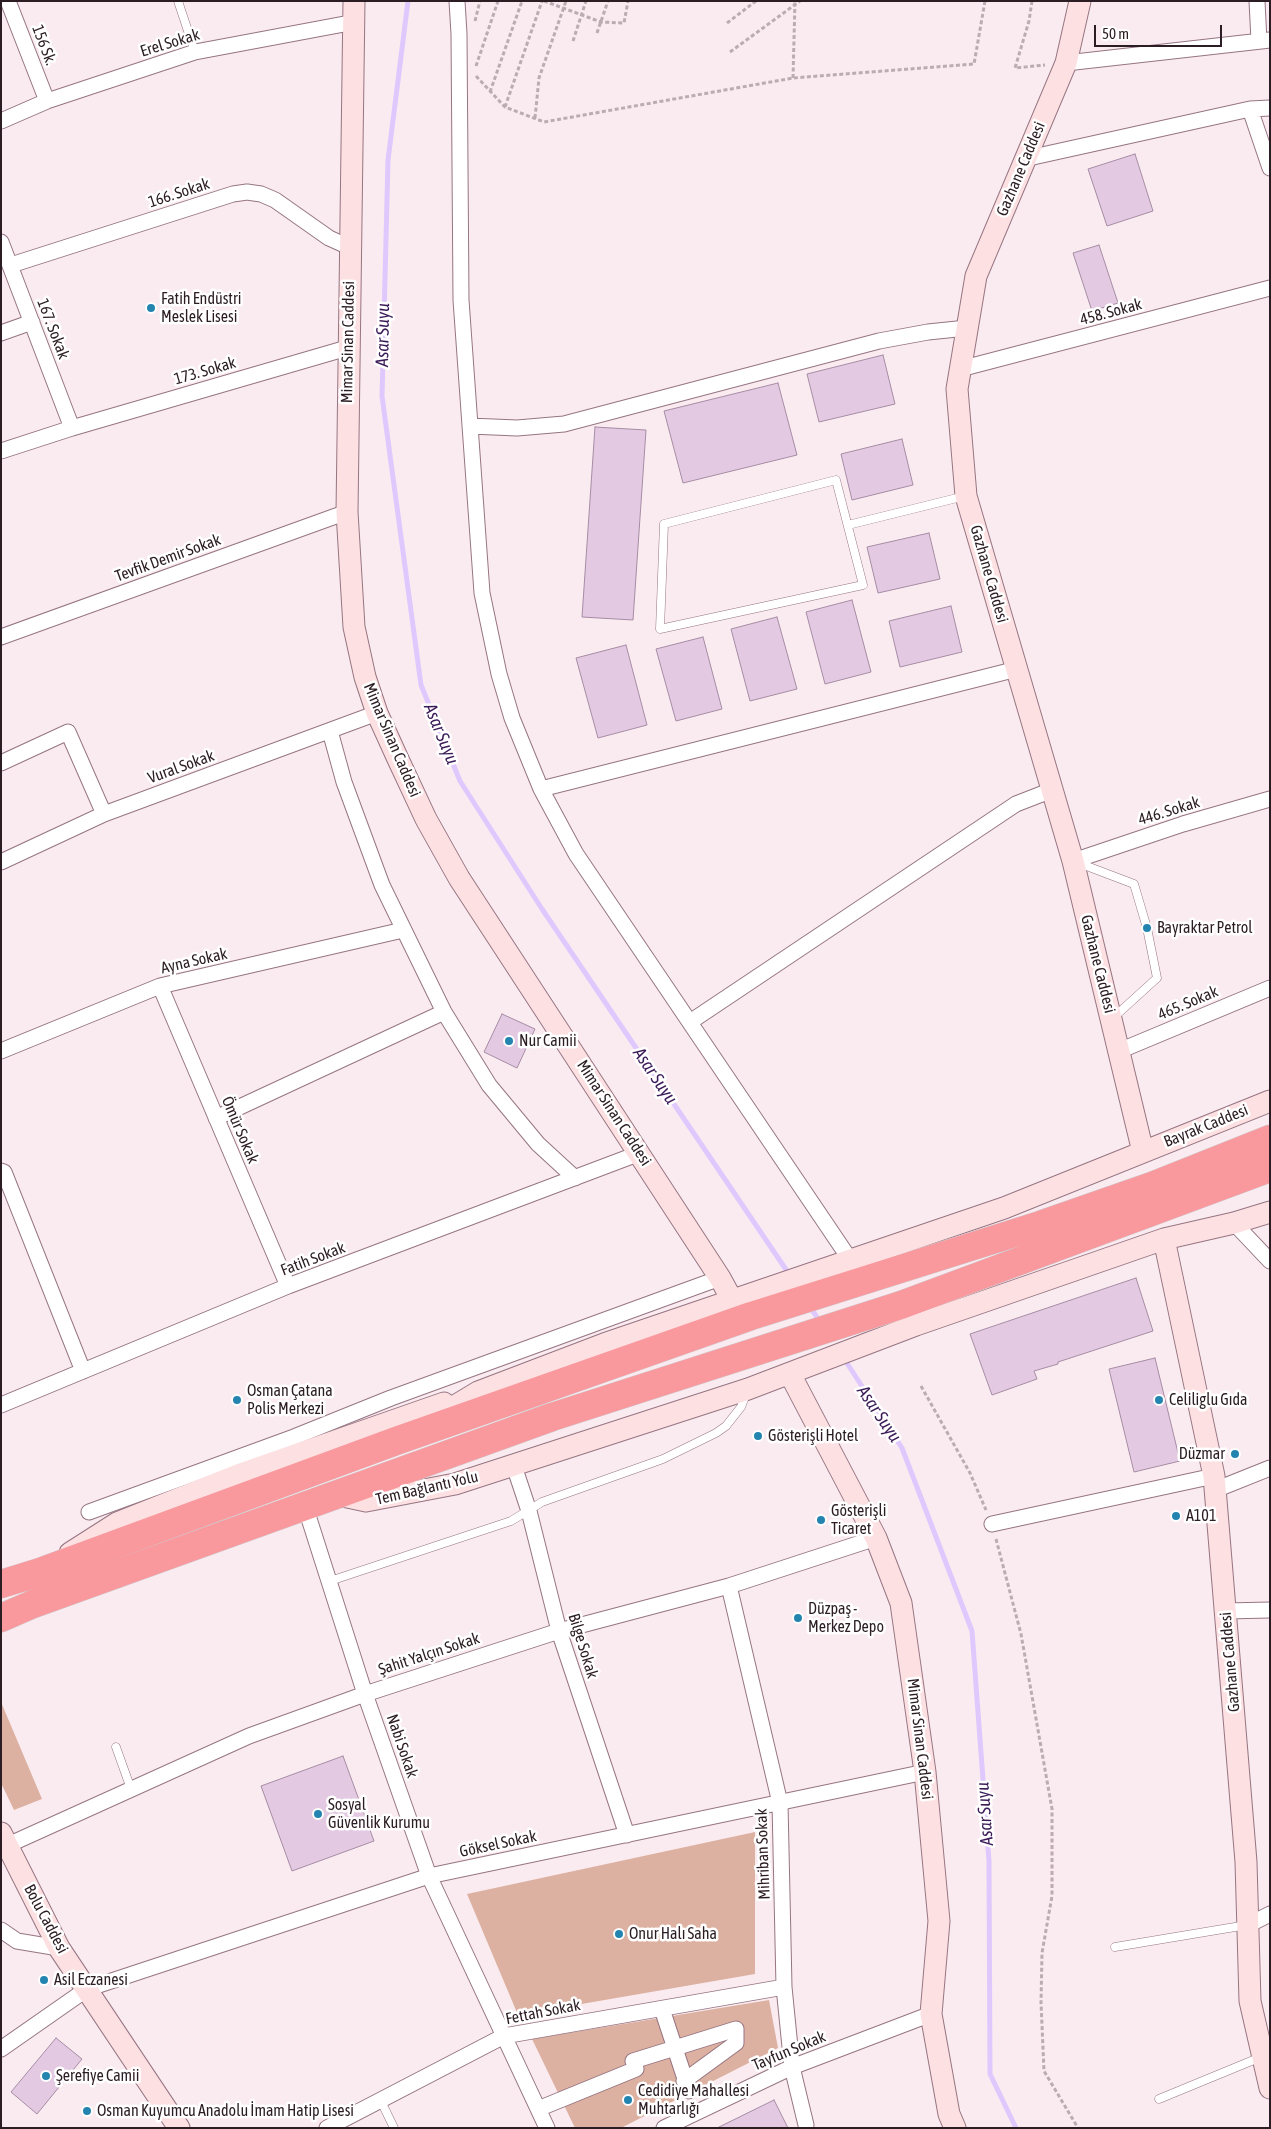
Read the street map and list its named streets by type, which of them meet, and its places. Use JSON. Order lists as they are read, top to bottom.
{
  "streets": {
    "main road": [
      "Gazhane Caddesi",
      "Mimar Sinan Caddesi",
      "Bayrak Caddesi",
      "Tem Bağlantı Yolu",
      "Bolu Caddesi"
    ],
    "street": [
      "Erel Sokak",
      "156 Sk.",
      "166. Sokak",
      "458. Sokak",
      "167. Sokak",
      "173. Sokak",
      "Tevfik Demir Sokak",
      "Vural Sokak",
      "446. Sokak",
      "Ayna Sokak",
      "465. Sokak",
      "Ömür Sokak",
      "Fatih Sokak",
      "Bilge Sokak",
      "Şahit Yalçın Sokak",
      "Nabi Sokak",
      "Göksel Sokak",
      "Mihriban Sokak",
      "Fettah Sokak",
      "Tayfun Sokak"
    ]
  },
  "crossings": [
    ["Erel Sokak", "156 Sk."],
    ["Erel Sokak", "Mimar Sinan Caddesi"],
    ["Gazhane Caddesi", "458. Sokak"],
    ["Gazhane Caddesi", "446. Sokak"],
    ["Gazhane Caddesi", "465. Sokak"],
    ["Gazhane Caddesi", "Bayrak Caddesi"],
    ["Gazhane Caddesi", "Tem Bağlantı Yolu"],
    ["166. Sokak", "167. Sokak"],
    ["166. Sokak", "Mimar Sinan Caddesi"],
    ["167. Sokak", "173. Sokak"],
    ["Mimar Sinan Caddesi", "173. Sokak"],
    ["Mimar Sinan Caddesi", "Tevfik Demir Sokak"],
    ["Mimar Sinan Caddesi", "Vural Sokak"],
    ["Mimar Sinan Caddesi", "Bayrak Caddesi"],
    ["Mimar Sinan Caddesi", "Fatih Sokak"],
    ["Mimar Sinan Caddesi", "Tem Bağlantı Yolu"],
    ["Mimar Sinan Caddesi", "Şahit Yalçın Sokak"],
    ["Mimar Sinan Caddesi", "Göksel Sokak"],
    ["Mimar Sinan Caddesi", "Tayfun Sokak"],
    ["Ayna Sokak", "Ömür Sokak"],
    ["Ömür Sokak", "Fatih Sokak"],
    ["Tem Bağlantı Yolu", "Bilge Sokak"],
    ["Bilge Sokak", "Şahit Yalçın Sokak"],
    ["Bilge Sokak", "Göksel Sokak"],
    ["Şahit Yalçın Sokak", "Nabi Sokak"],
    ["Şahit Yalçın Sokak", "Mihriban Sokak"],
    ["Şahit Yalçın Sokak", "Bolu Caddesi"],
    ["Nabi Sokak", "Göksel Sokak"],
    ["Nabi Sokak", "Fettah Sokak"],
    ["Göksel Sokak", "Mihriban Sokak"],
    ["Göksel Sokak", "Bolu Caddesi"],
    ["Mihriban Sokak", "Fettah Sokak"],
    ["Mihriban Sokak", "Tayfun Sokak"]
  ],
  "water": ["Asar Suyu"],
  "places": [
    "Fatih Endüstri Meslek Lisesi",
    "Bayraktar Petrol",
    "Nur Camii",
    "Osman Çatana Polis Merkezi",
    "Celiliglu Gıda",
    "Gösterişli Hotel",
    "Düzmar",
    "A101",
    "Gösterişli Ticaret",
    "Düzpaş - Merkez Depo",
    "Sosyal Güvenlik Kurumu",
    "Onur Halı Saha",
    "Asil Eczanesi",
    "Şerefiye Camii",
    "Cedidiye Mahallesi Muhtarlığı",
    "Osman Kuyumcu Anadolu İmam Hatip Lisesi"
  ],
  "scale_bar": "50 m"
}
